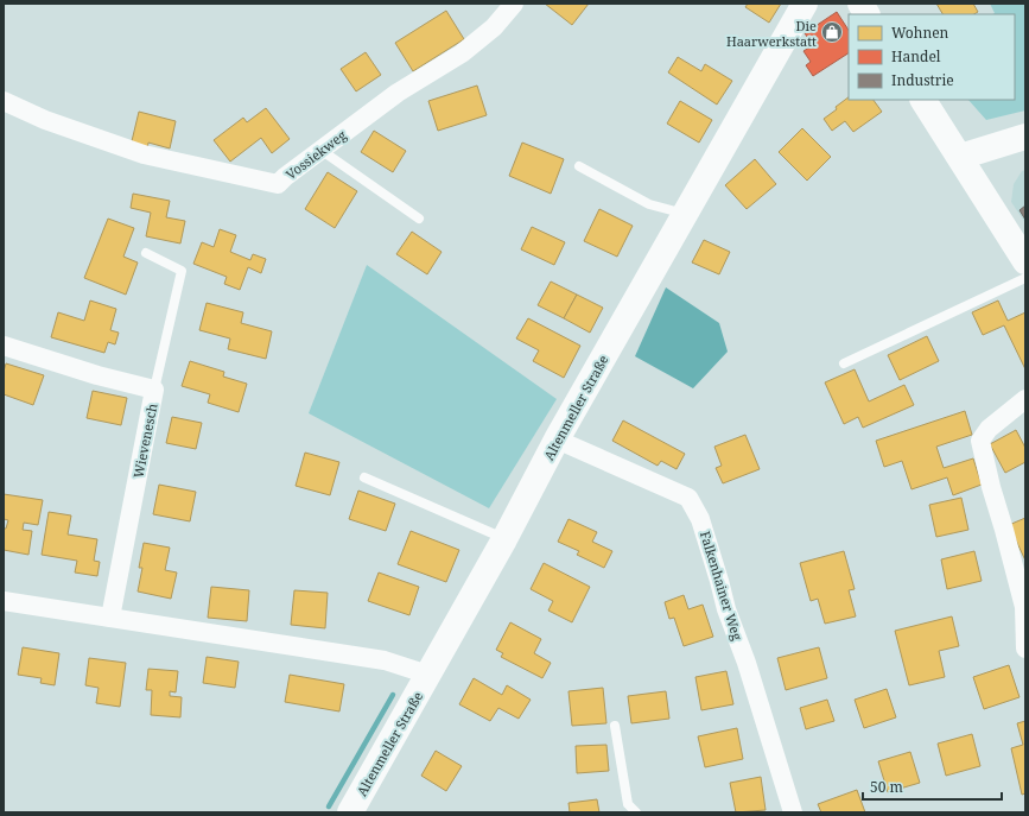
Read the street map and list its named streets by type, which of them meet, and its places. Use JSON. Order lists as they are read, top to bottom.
{
  "streets": {
    "street": [
      "Vossiekweg",
      "Altenmeller Straße",
      "Wievenesch",
      "Falkenhainer Weg"
    ]
  },
  "crossings": [
    ["Altenmeller Straße", "Falkenhainer Weg"]
  ],
  "places": {
    "shop": ["Die Haarwerkstatt"]
  },
  "legend": ["Wohnen", "Handel", "Industrie"],
  "scale_bar": "50 m"
}
